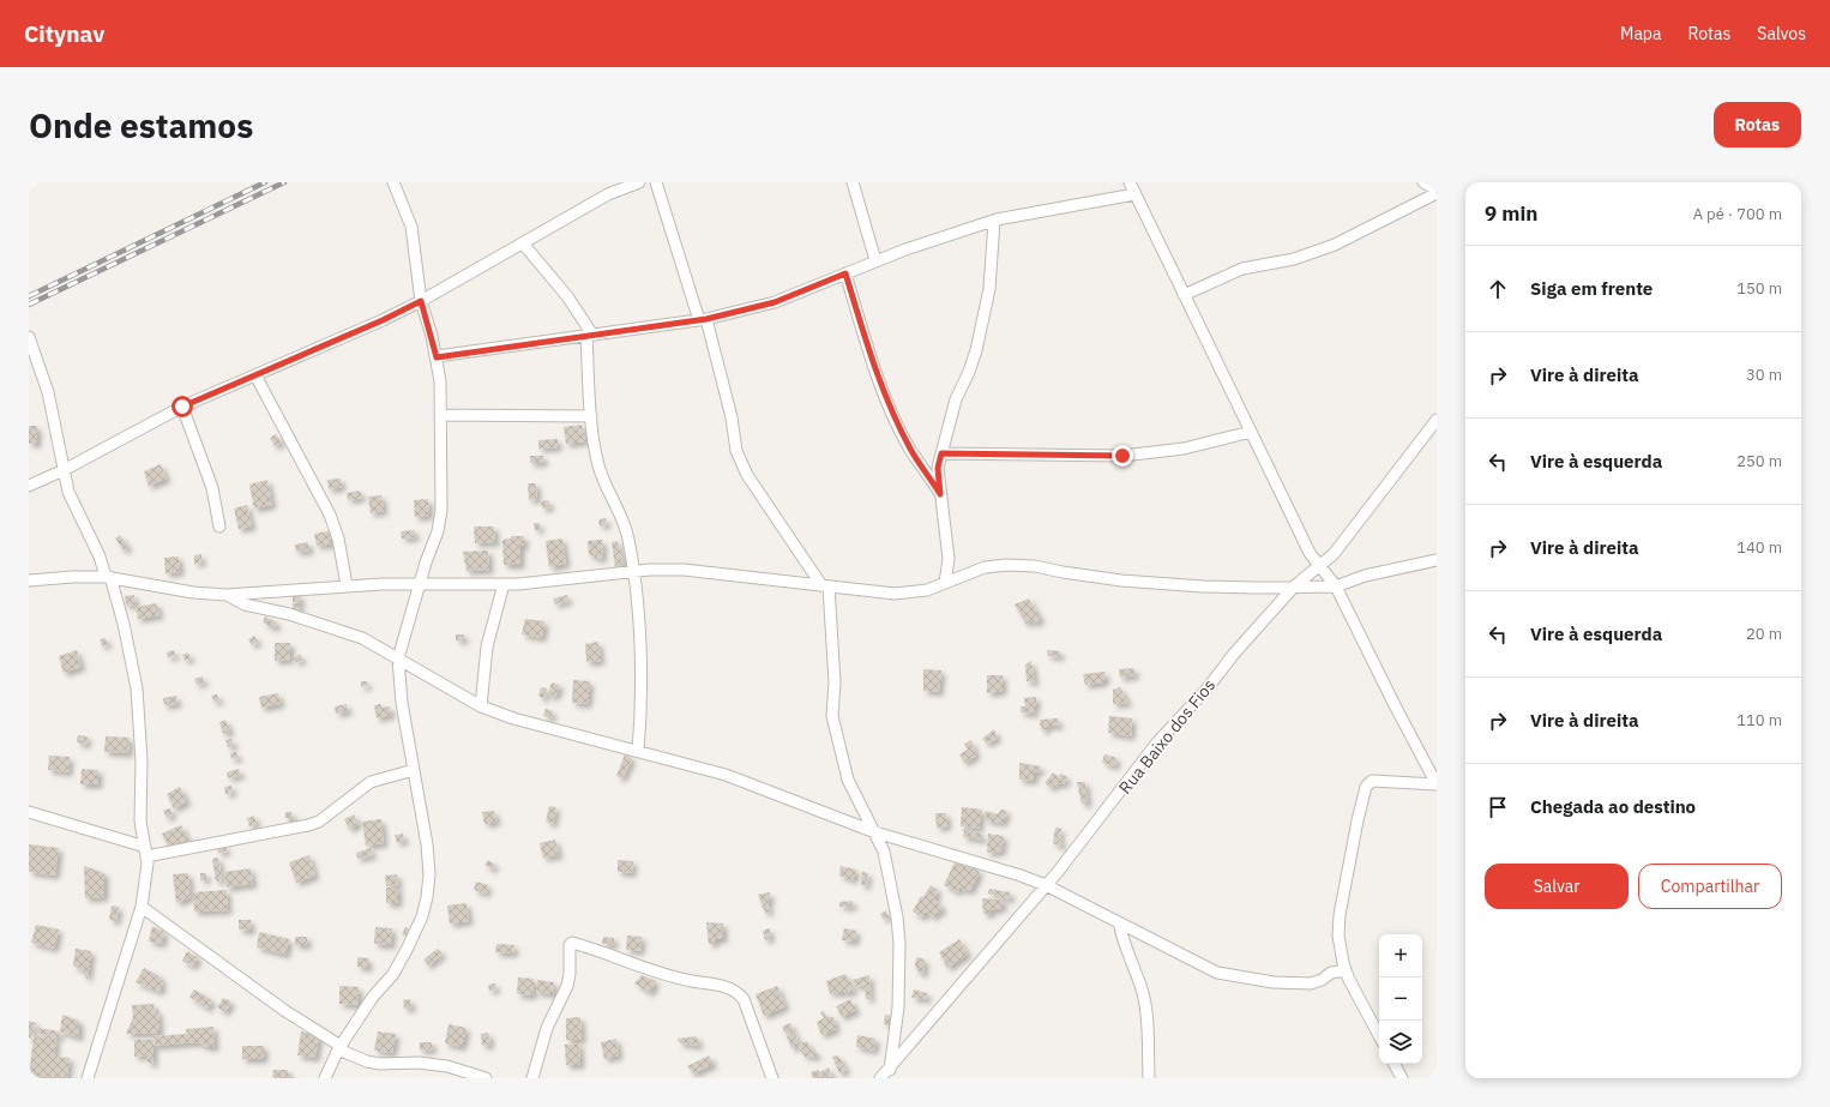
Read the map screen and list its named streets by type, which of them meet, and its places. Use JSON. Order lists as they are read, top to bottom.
{
  "streets": {
    "street": ["Rua Baixo dos Fios"]
  },
  "page": {
    "header": "Citynav",
    "nav": ["Mapa", "Rotas", "Salvos"],
    "buttons": [
      "Rotas",
      ["Salvar", "Compartilhar"]
    ],
    "title": "Onde estamos",
    "heading": ["9 min", "A pé · 700 m"],
    "list": [
      ["Siga em frente", "150 m"],
      ["Vire à direita", "30 m"],
      ["Vire à esquerda", "250 m"],
      ["Vire à direita", "140 m"],
      ["Vire à esquerda", "20 m"],
      ["Vire à direita", "110 m"],
      "Chegada ao destino"
    ],
    "map_buttons": ["+", "−"]
  }
}
